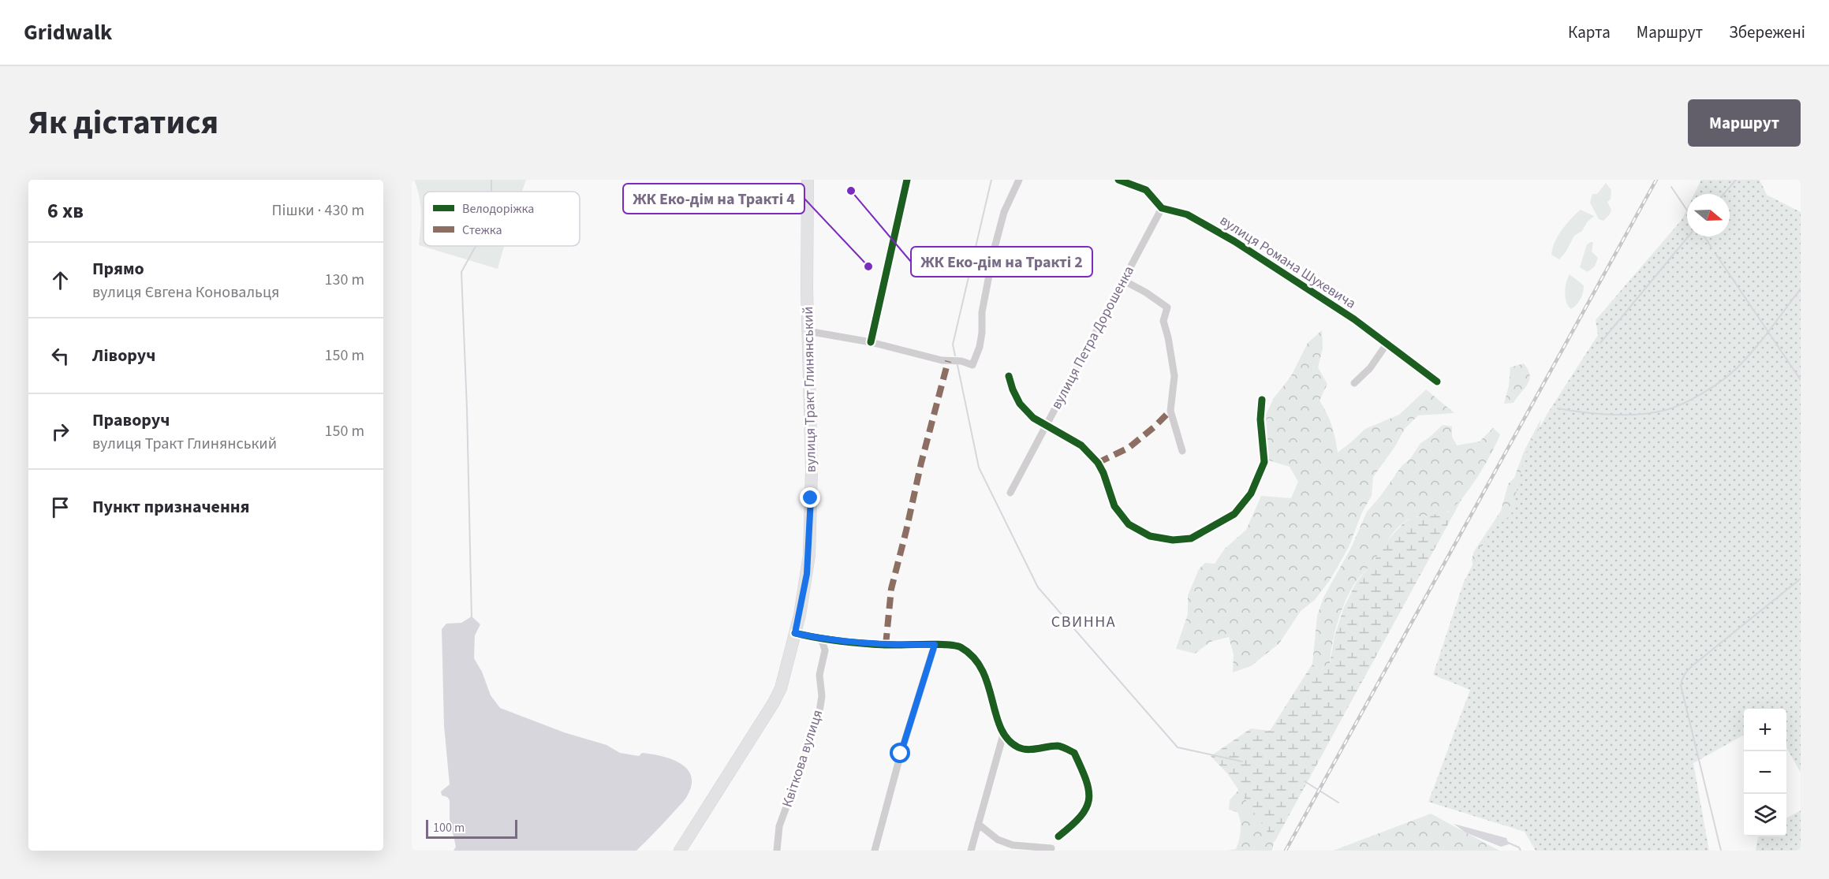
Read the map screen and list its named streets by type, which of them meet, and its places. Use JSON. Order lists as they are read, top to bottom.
{
  "streets": {
    "main road": ["вулиця Тракт Глинянський"],
    "street": ["вулиця Романа Шухевича", "вулиця Петра Дорошенка", "Квіткова вулиця"]
  },
  "crossings": [
    ["вулиця Романа Шухевича", "вулиця Петра Дорошенка"]
  ],
  "districts": ["СВИННА"],
  "places": ["ЖК Еко-дім на Тракті 2", "ЖК Еко-дім на Тракті 4"],
  "legend": ["Велодоріжка", "Стежка"],
  "scale_bar": "100 m",
  "north": "right",
  "page": {
    "header": "Gridwalk",
    "nav": ["Карта", "Маршрут", "Збережені"],
    "title": "Як дістатися",
    "buttons": "Маршрут",
    "heading": ["6 хв", "Пішки · 430 m"],
    "list": [
      ["Прямо", "вулиця Євгена Коновальця", "130 m"],
      ["Ліворуч", "150 m"],
      ["Праворуч", "вулиця Тракт Глинянський", "150 m"],
      "Пункт призначення"
    ],
    "map_buttons": ["+", "−"],
    "scale": "100 m"
  }
}
